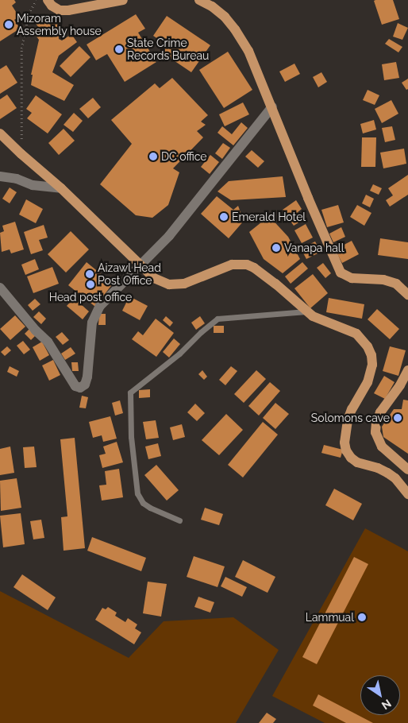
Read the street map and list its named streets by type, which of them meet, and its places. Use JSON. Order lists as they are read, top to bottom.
{
  "places": [
    "Mizoram Assembly house",
    "State Crime Records Bureau",
    "DC office",
    "Emerald Hotel",
    "Vanapa hall",
    "Aizawl Head Post Office",
    "Head post office",
    "Solomons cave",
    "Lammual"
  ],
  "north": "bottom right"
}
